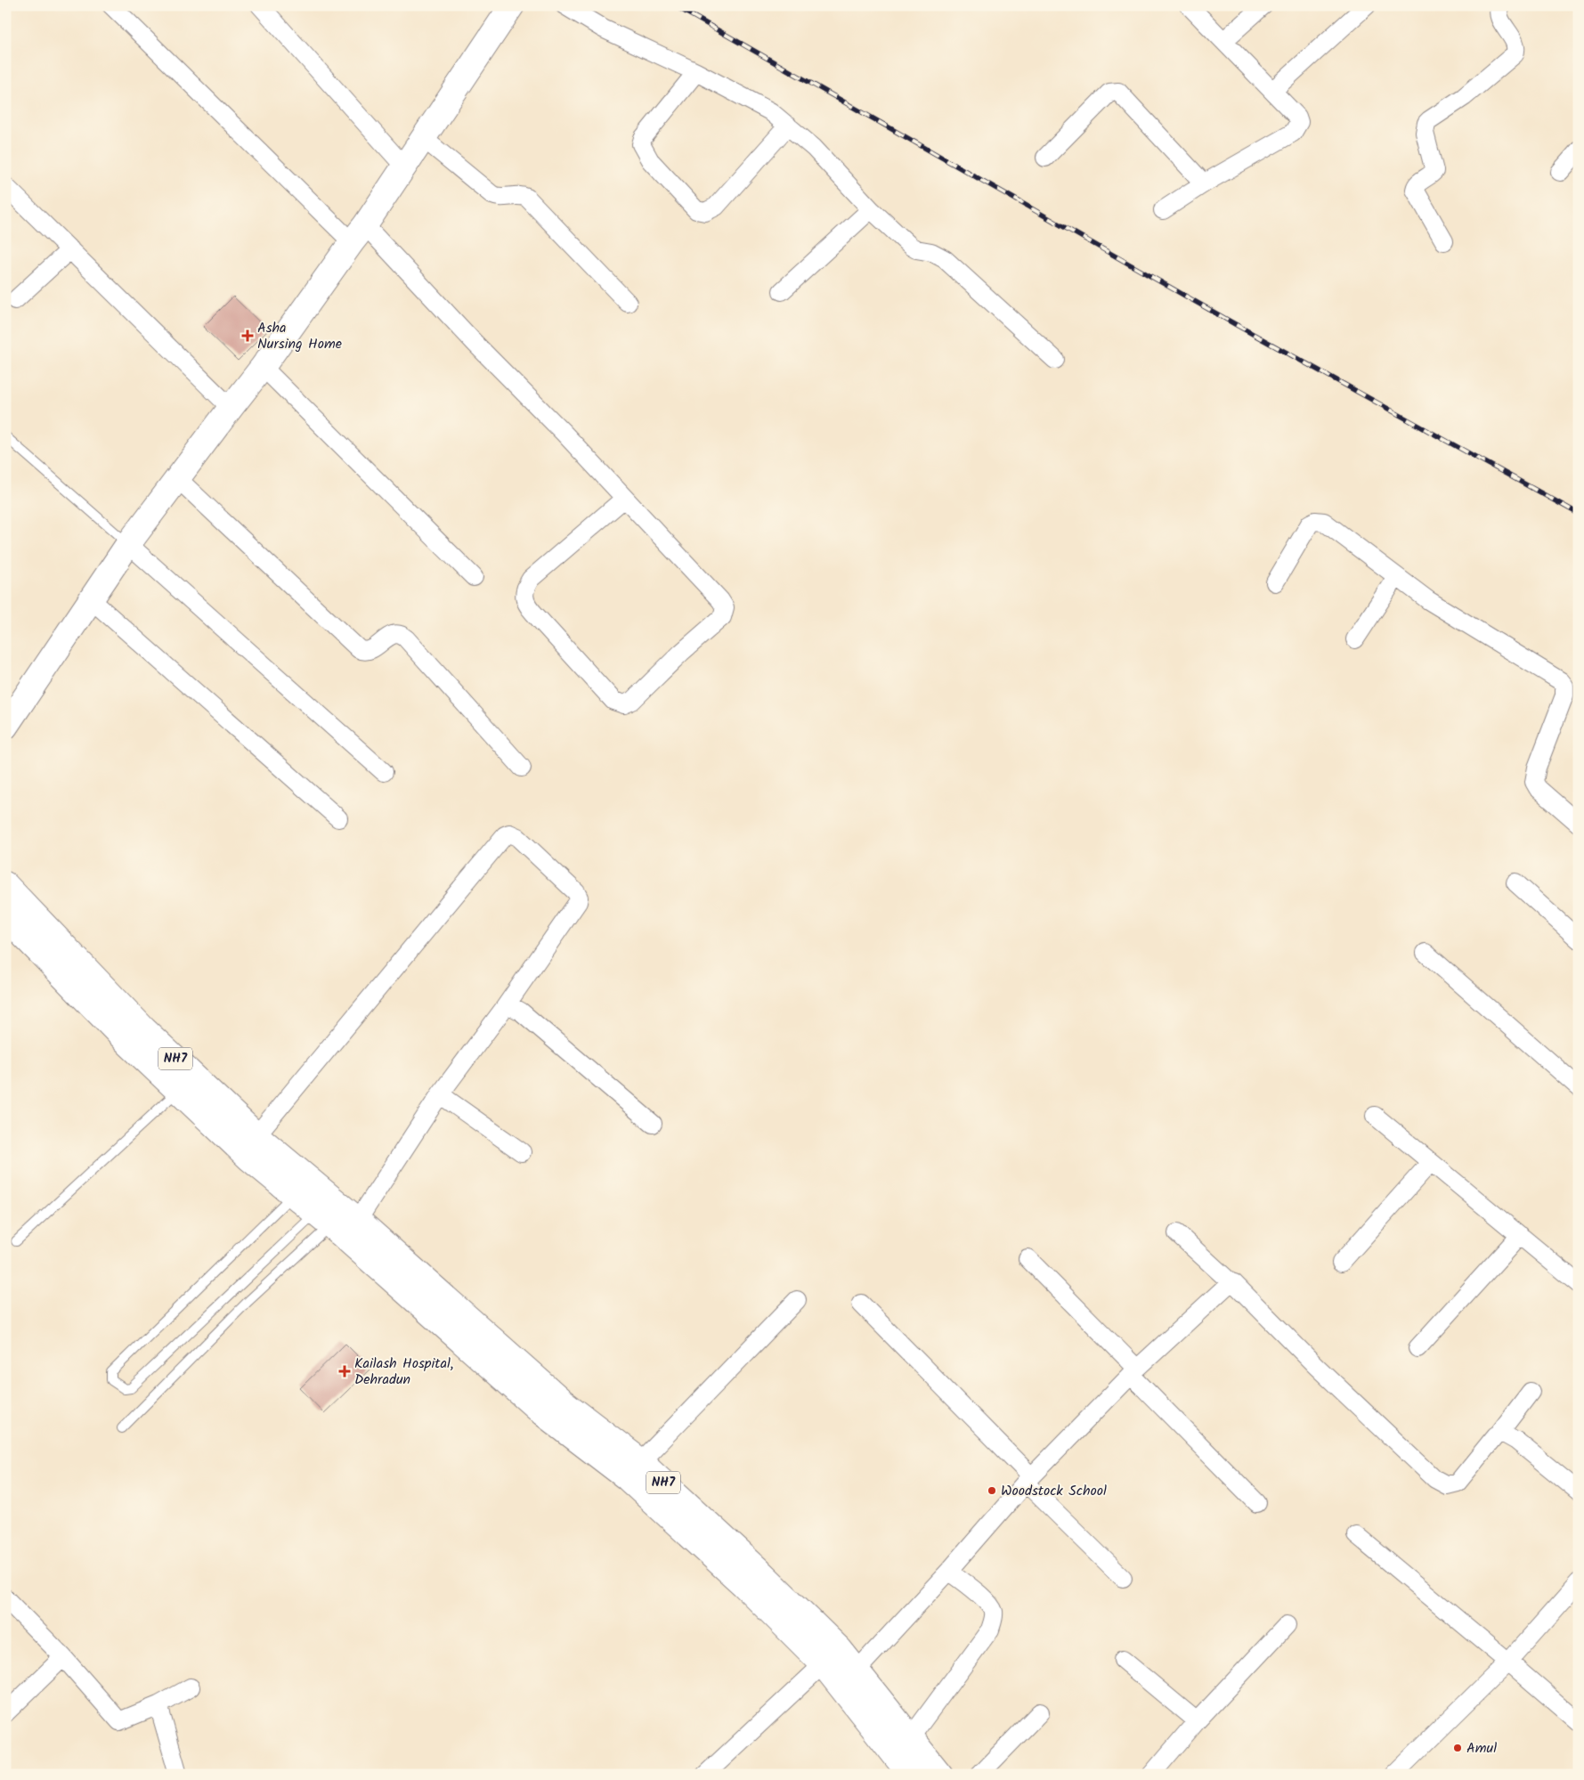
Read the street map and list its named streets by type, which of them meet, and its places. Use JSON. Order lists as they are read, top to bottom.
{
  "streets": {
    "main road": ["NH7"]
  },
  "places": {
    "health": ["Asha Nursing Home", "Kailash Hospital, Dehradun"],
    "other": ["Woodstock School", "Amul"]
  }
}
